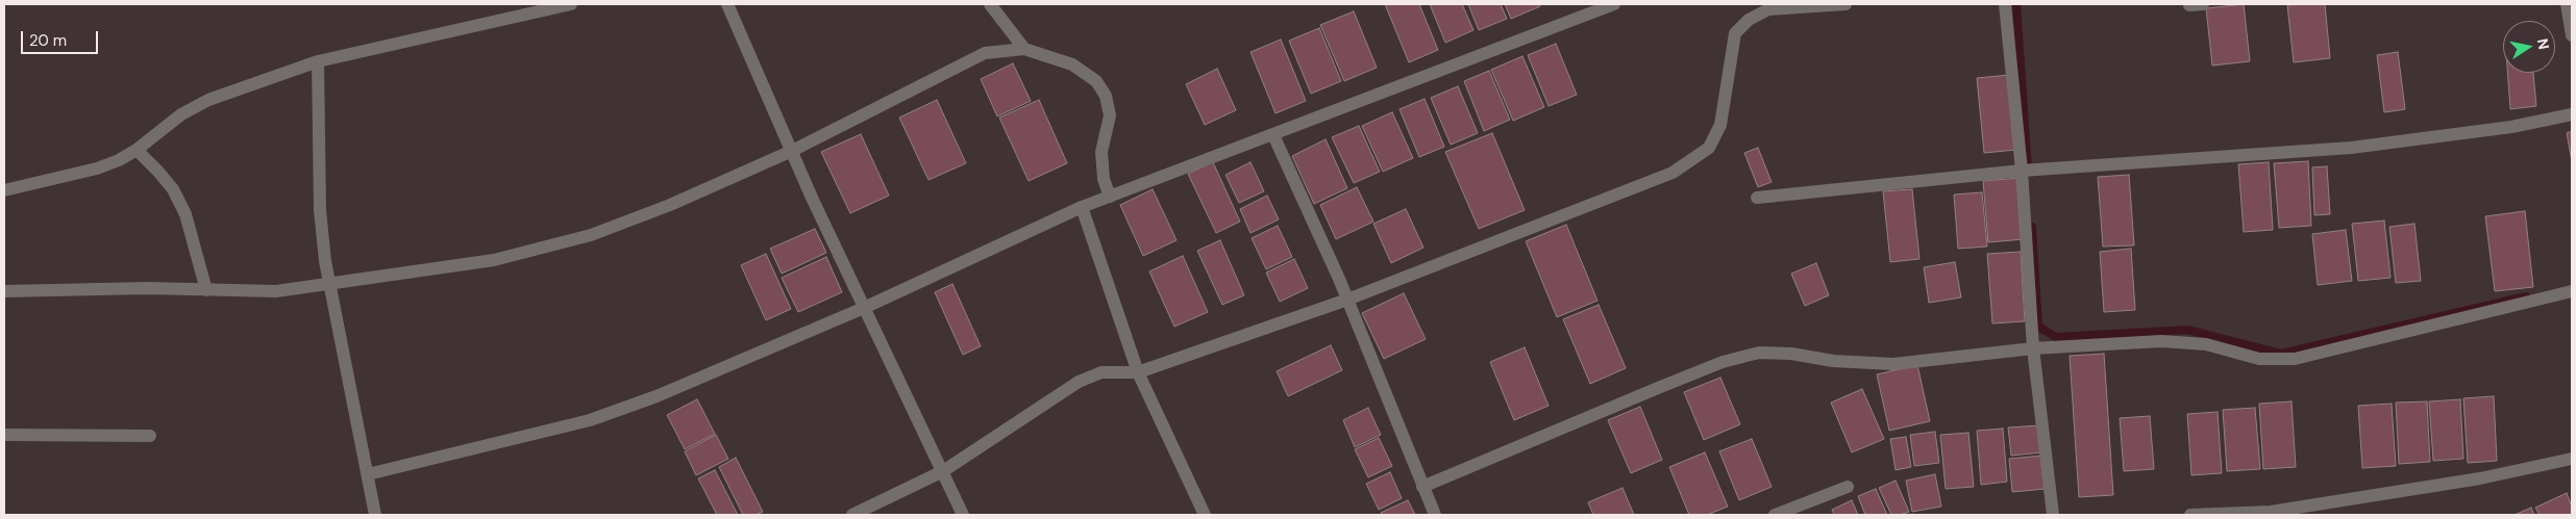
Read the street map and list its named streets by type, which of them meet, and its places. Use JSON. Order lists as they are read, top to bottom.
{
  "scale_bar": "20 m",
  "north": "right"
}
